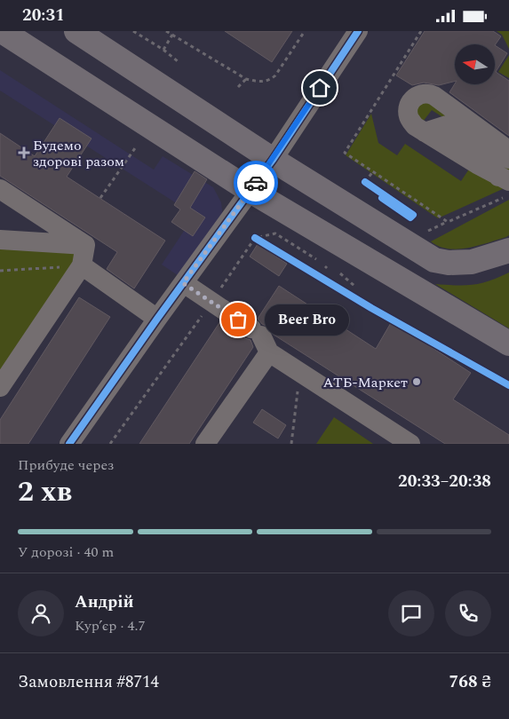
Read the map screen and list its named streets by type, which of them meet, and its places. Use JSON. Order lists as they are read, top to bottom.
{
  "places": {
    "health": ["Будемо здорові разом"],
    "other": ["Beer Bro", "АТБ-Маркет"]
  },
  "north": "left",
  "page": {
    "status": "20:31",
    "bubble": "Beer Bro",
    "heading": ["2 хв", "Прибуде через", "20:33–20:38"],
    "panel": [
      "Андрій",
      "Кур’єр · 4.7",
      "Замовлення #8714",
      "768 ₴"
    ],
    "bar": "У дорозі · 40 m"
  }
}
